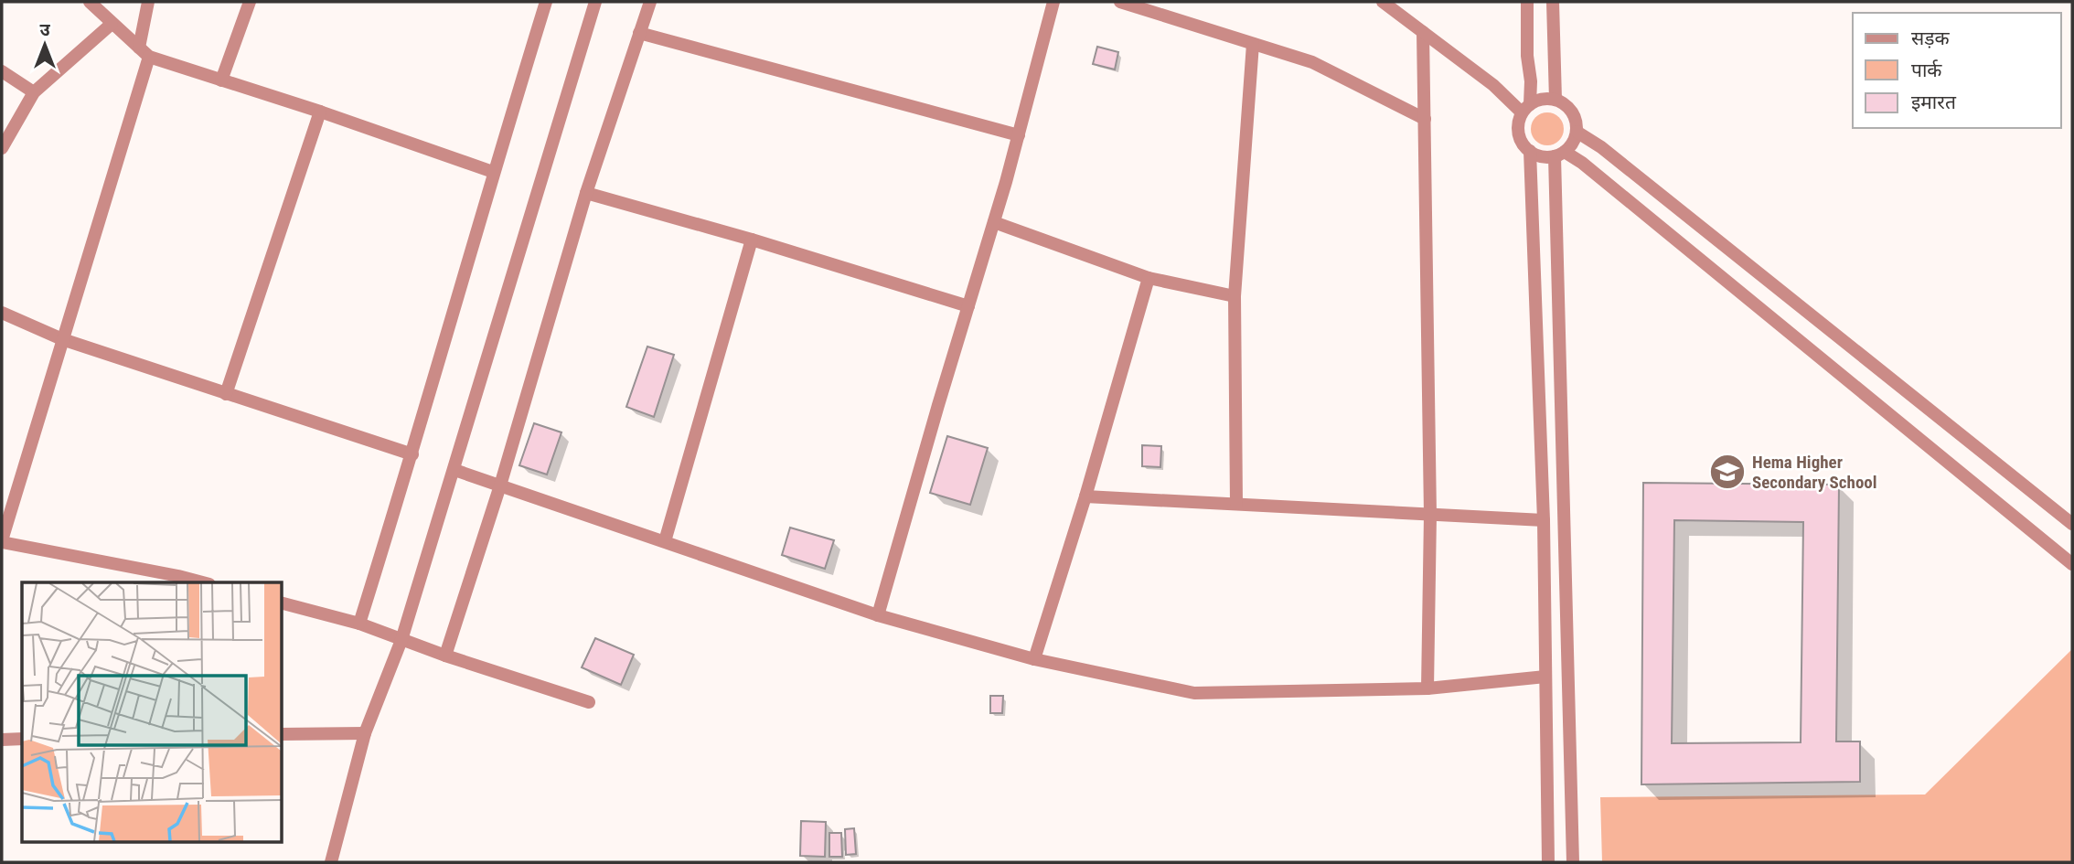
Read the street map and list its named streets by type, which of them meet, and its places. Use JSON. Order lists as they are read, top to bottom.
{
  "places": {
    "school or university": ["Hema Higher Secondary School"]
  },
  "legend": ["सड़क", "पार्क", "इमारत"],
  "north": "top"
}
